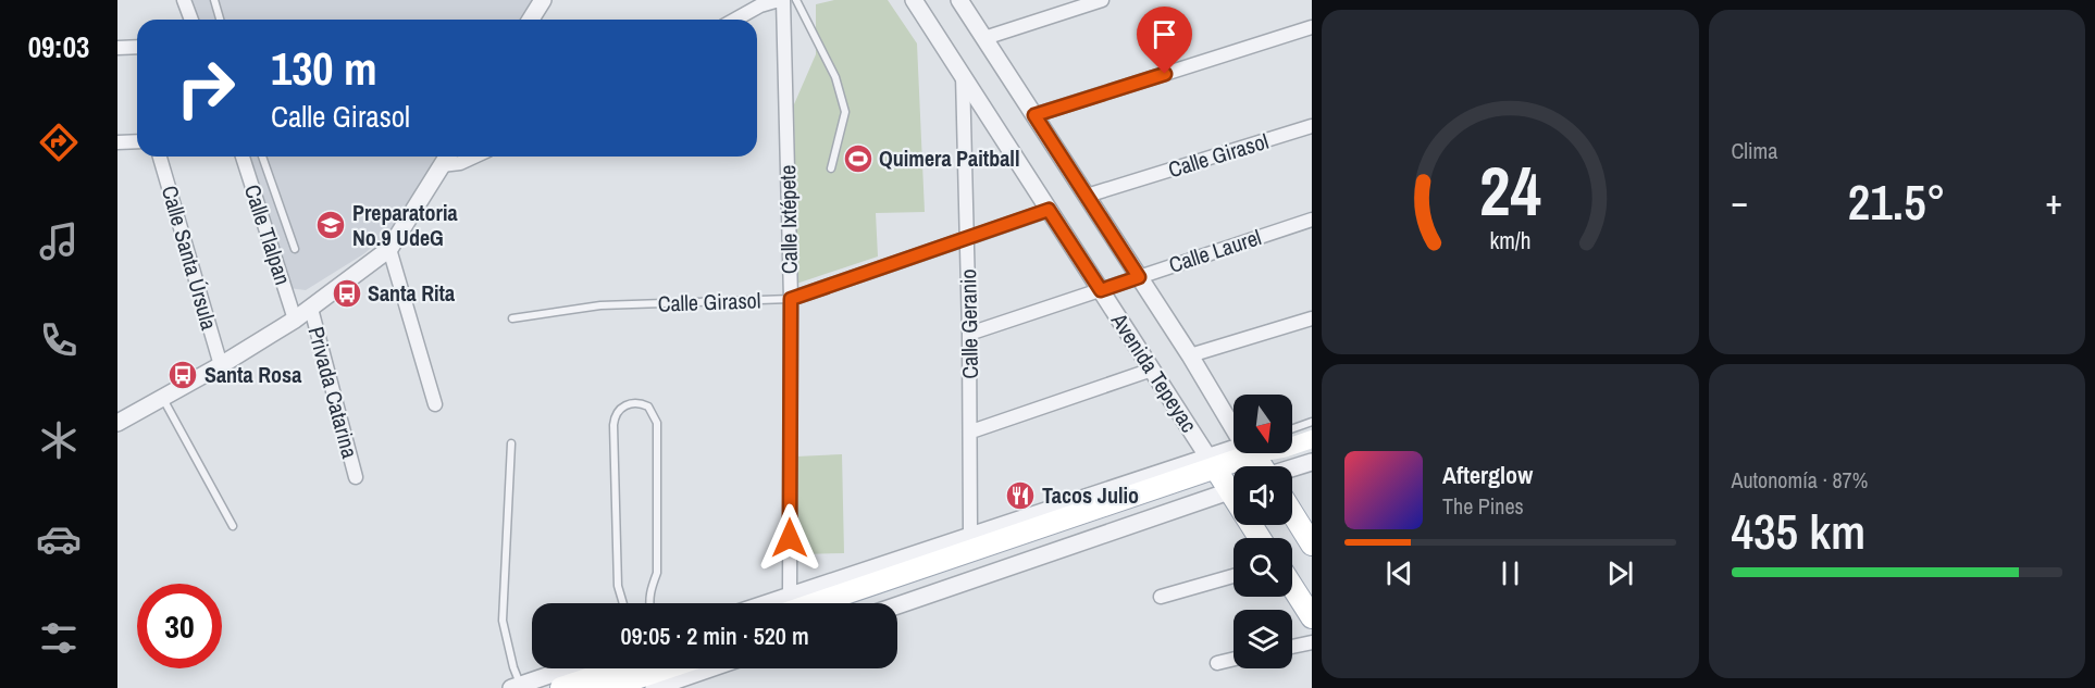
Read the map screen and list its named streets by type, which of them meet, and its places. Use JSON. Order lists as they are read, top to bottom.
{
  "streets": {
    "main road": ["Avenida Tepeyac"],
    "street": [
      "Calle Girasol",
      "Calle Ixtépete",
      "Calle Tlalpan",
      "Calle Laurel",
      "Calle Santa Úrsula",
      "Calle Geranio",
      "Privada Catarina"
    ]
  },
  "crossings": [
    ["Calle Girasol", "Calle Ixtépete"],
    ["Calle Girasol", "Calle Geranio"],
    ["Calle Girasol", "Avenida Tepeyac"],
    ["Calle Laurel", "Calle Geranio"],
    ["Calle Laurel", "Avenida Tepeyac"],
    ["Calle Geranio", "Avenida Tepeyac"]
  ],
  "places": {
    "sports": ["Quimera Paitball"],
    "school or university": ["Preparatoria No.9 UdeG"],
    "bus stop": ["Santa Rita", "Santa Rosa"],
    "restaurant": ["Tacos Julio"]
  },
  "north": "bottom",
  "page": {
    "tabs": "09:03",
    "tile": [
      "Clima",
      ["Autonomía · 87%", "435 km"]
    ],
    "turn": ["130 m", "Calle Girasol"],
    "heat": ["−", "21.5°", "+"],
    "song": ["Afterglow", "The Pines"],
    "limit": "30",
    "trip": "09:05 · 2 min · 520 m",
    "gauge": ["24", "km/h"]
  }
}
